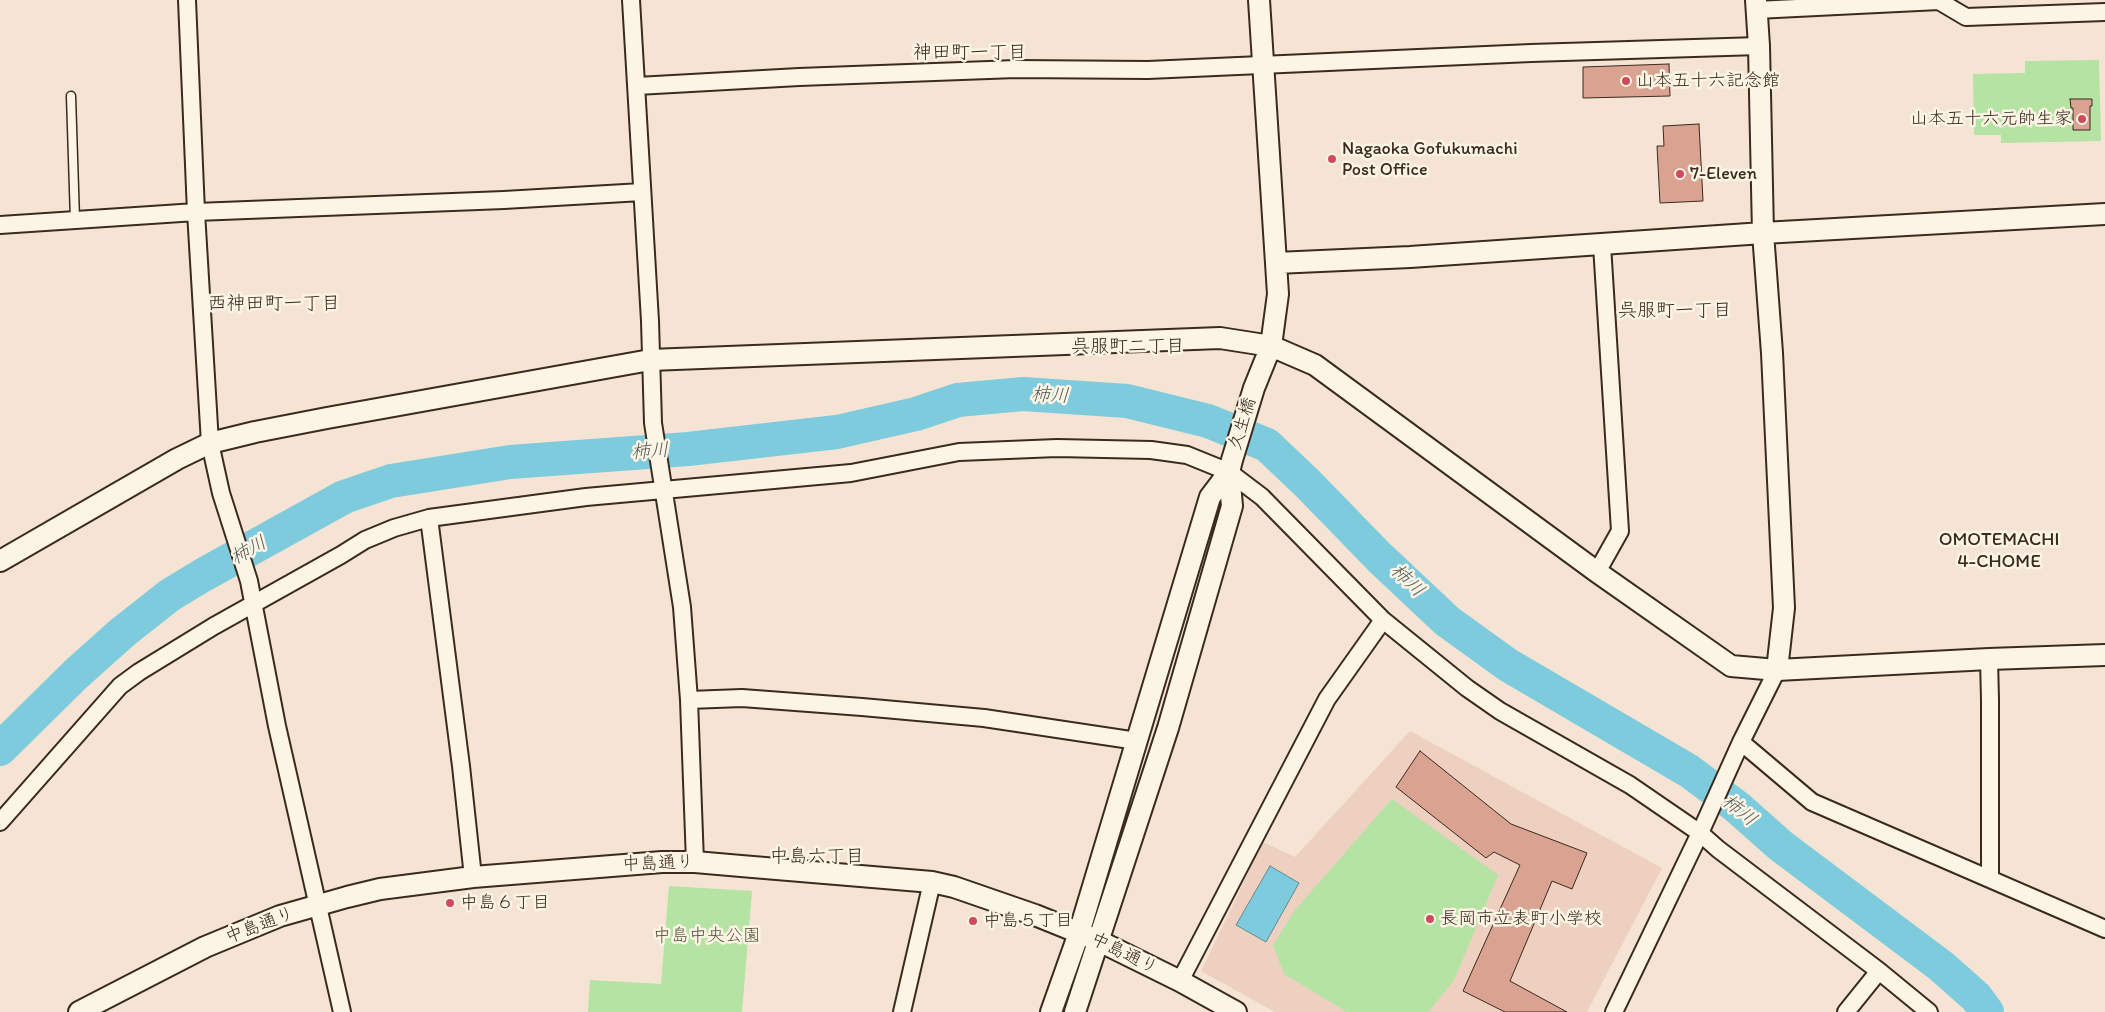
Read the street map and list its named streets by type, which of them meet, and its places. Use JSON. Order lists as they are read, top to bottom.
{
  "streets": {
    "street": ["久生橋", "中島通り"]
  },
  "districts": [
    "神田町一丁目",
    "西神田町一丁目",
    "呉服町一丁目",
    "呉服町二丁目",
    "OMOTEMACHI 4-CHOME",
    "中島六丁目"
  ],
  "water": ["柿川"],
  "parks": ["中島中央公園"],
  "places": [
    "山本五十六記念館",
    "山本五十六元帥生家",
    "Nagaoka Gofukumachi Post Office",
    "7-Eleven",
    "中島６丁目",
    "長岡市立表町小学校",
    "中島５丁目"
  ]
}
